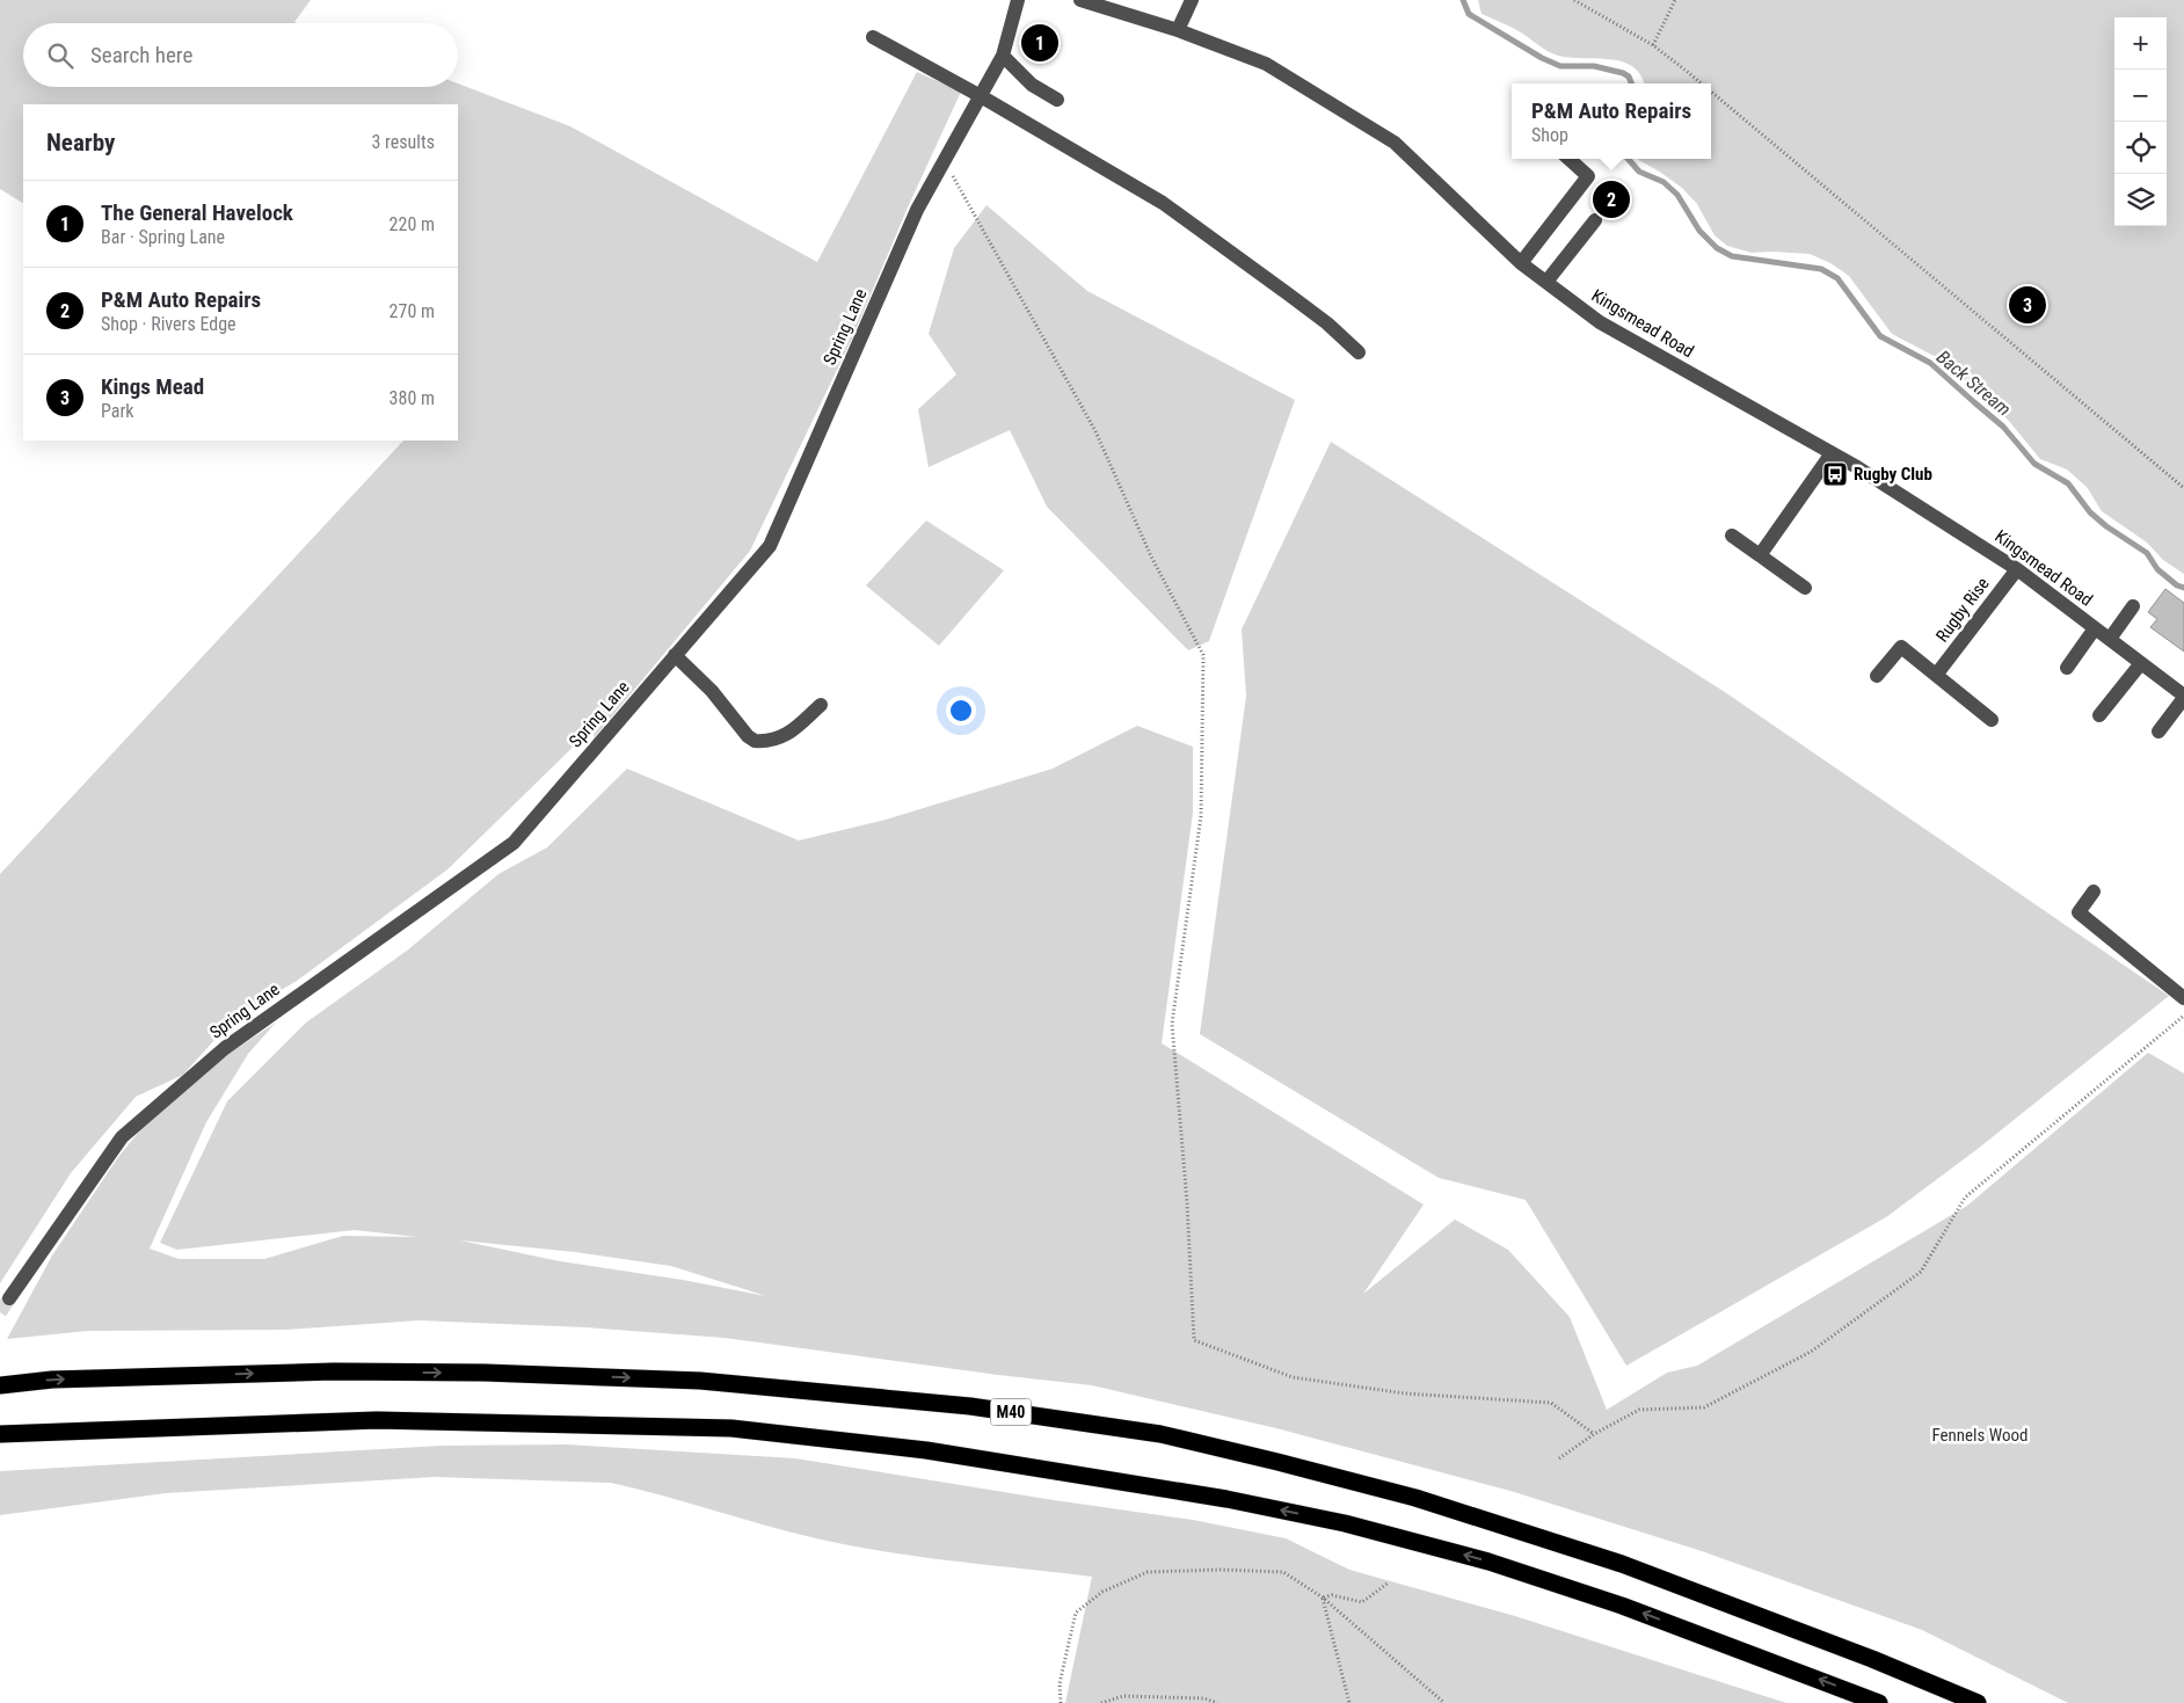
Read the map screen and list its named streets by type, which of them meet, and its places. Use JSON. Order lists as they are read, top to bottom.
{
  "streets": {
    "highway": ["M40"],
    "street": ["Kingsmead Road", "Spring Lane", "Rugby Rise"]
  },
  "crossings": [
    ["Kingsmead Road", "Rugby Rise"]
  ],
  "water": ["Back Stream"],
  "parks": ["Fennels Wood"],
  "places": {
    "bus stop": ["Rugby Club"]
  },
  "page": {
    "map_buttons": ["+", "−"],
    "pins": ["1", "2", "3"],
    "search": "Search here",
    "popup": ["P&M Auto Repairs", "Shop"],
    "heading": ["Nearby", "3 results"],
    "list": [
      {
        "mark": "1",
        "name": "The General Havelock",
        "note": "Bar · Spring Lane",
        "value": "220 m"
      },
      {
        "mark": "2",
        "name": "P&M Auto Repairs",
        "note": "Shop · Rivers Edge",
        "value": "270 m"
      },
      {
        "mark": "3",
        "name": "Kings Mead",
        "note": "Park",
        "value": "380 m"
      }
    ]
  }
}
